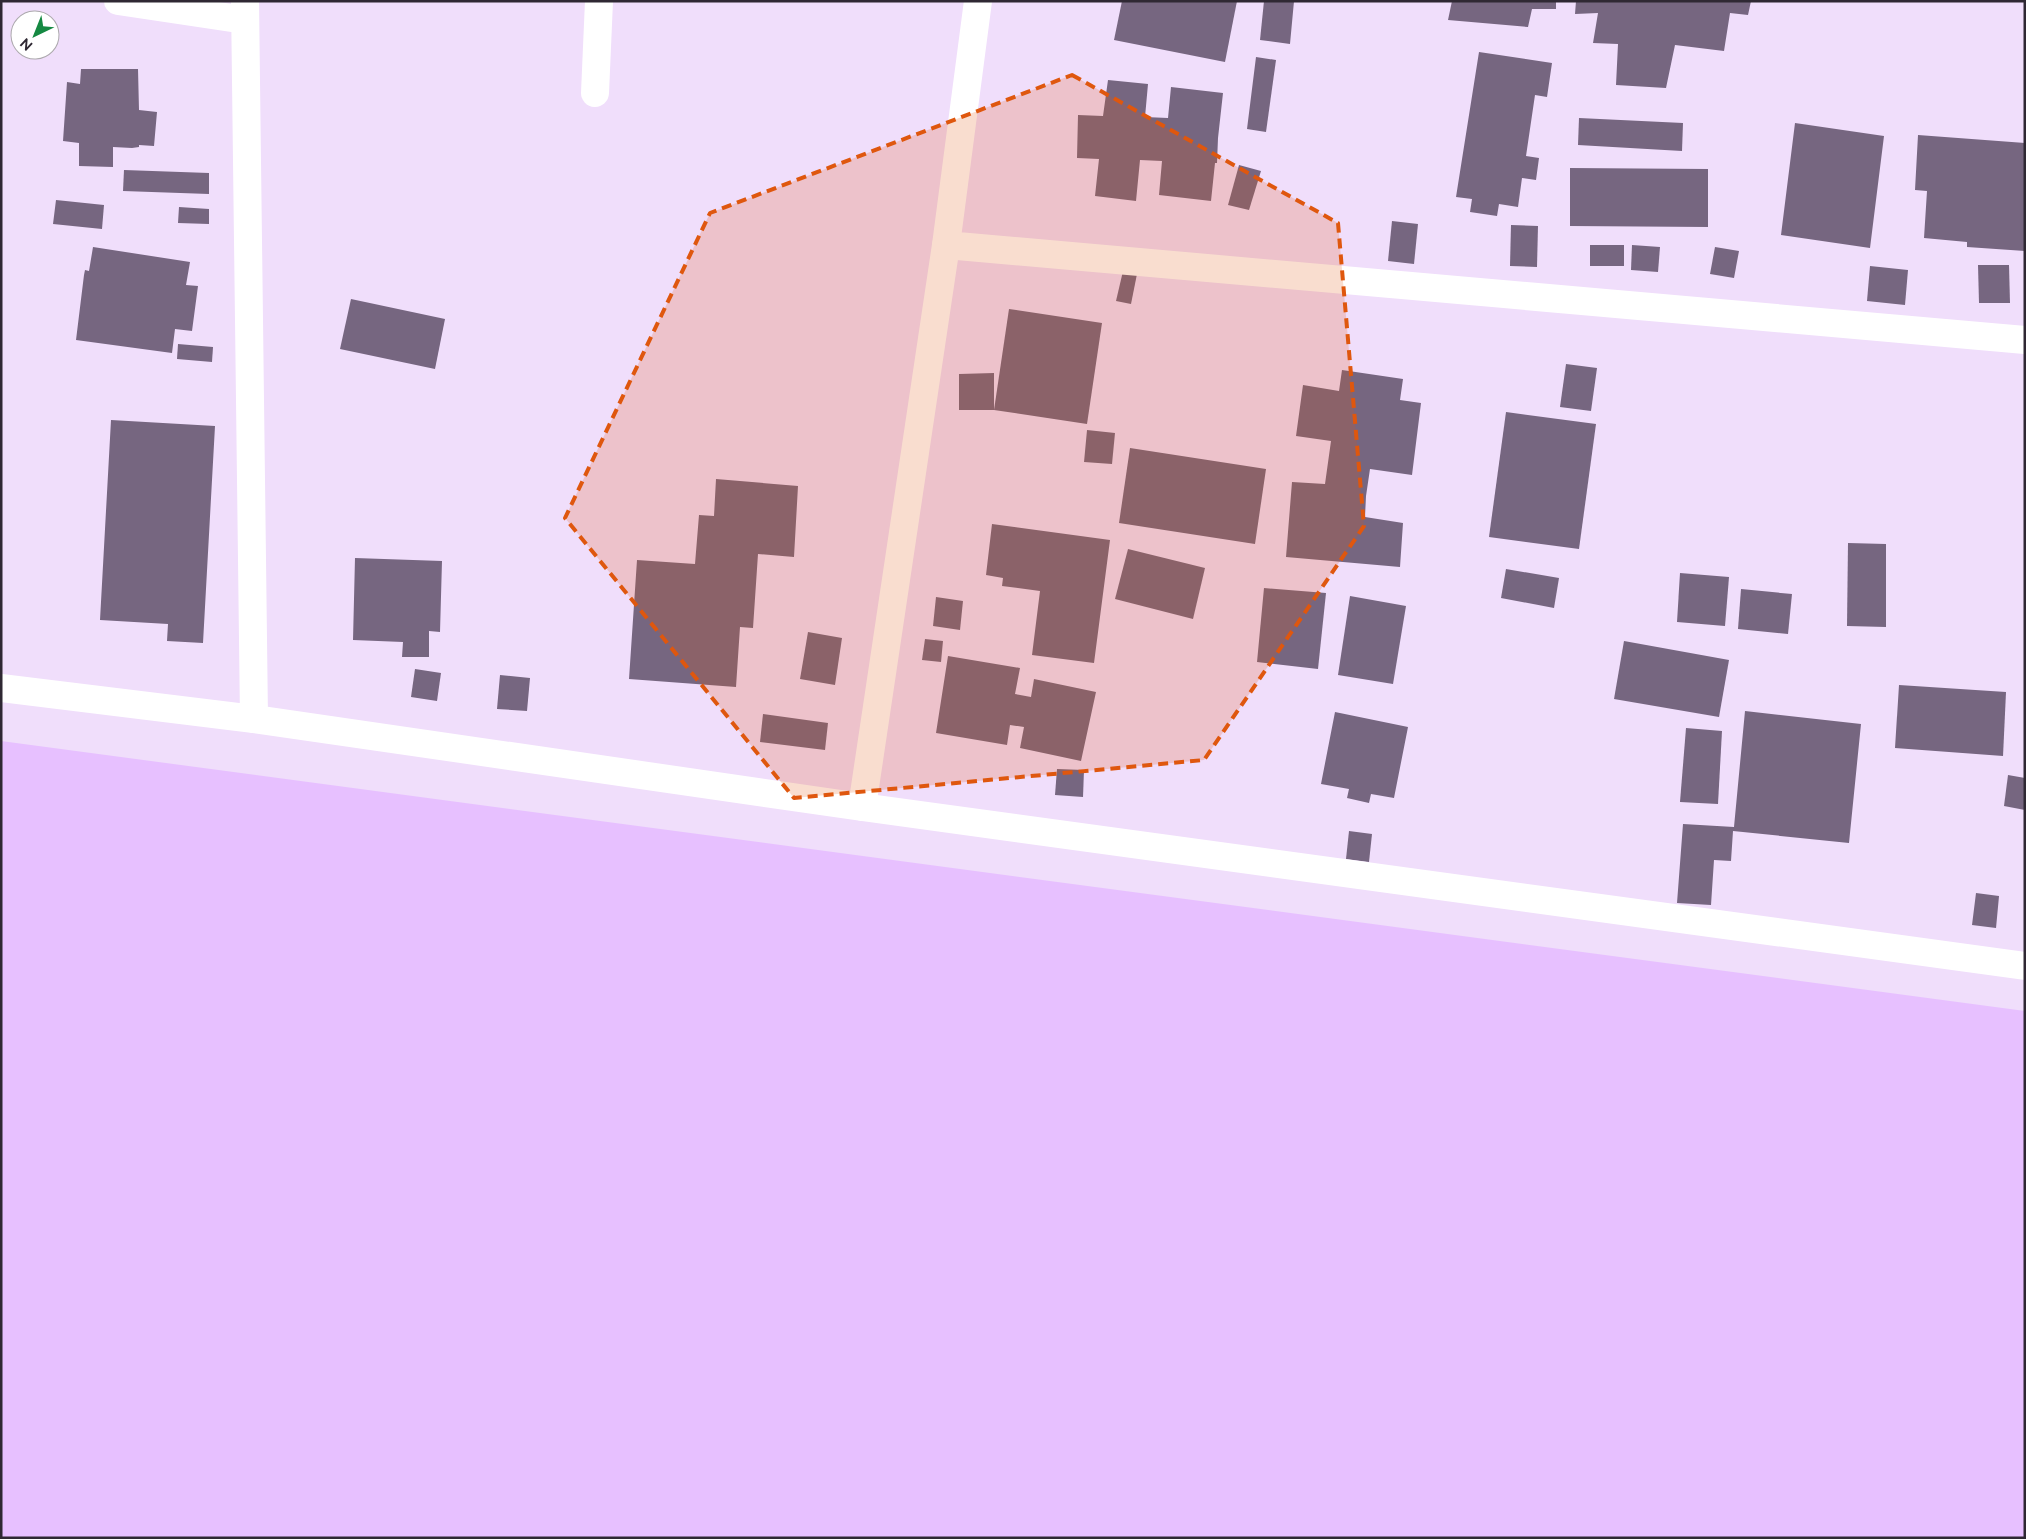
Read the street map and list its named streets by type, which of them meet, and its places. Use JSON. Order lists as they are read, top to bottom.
{
  "north": "bottom left"
}
